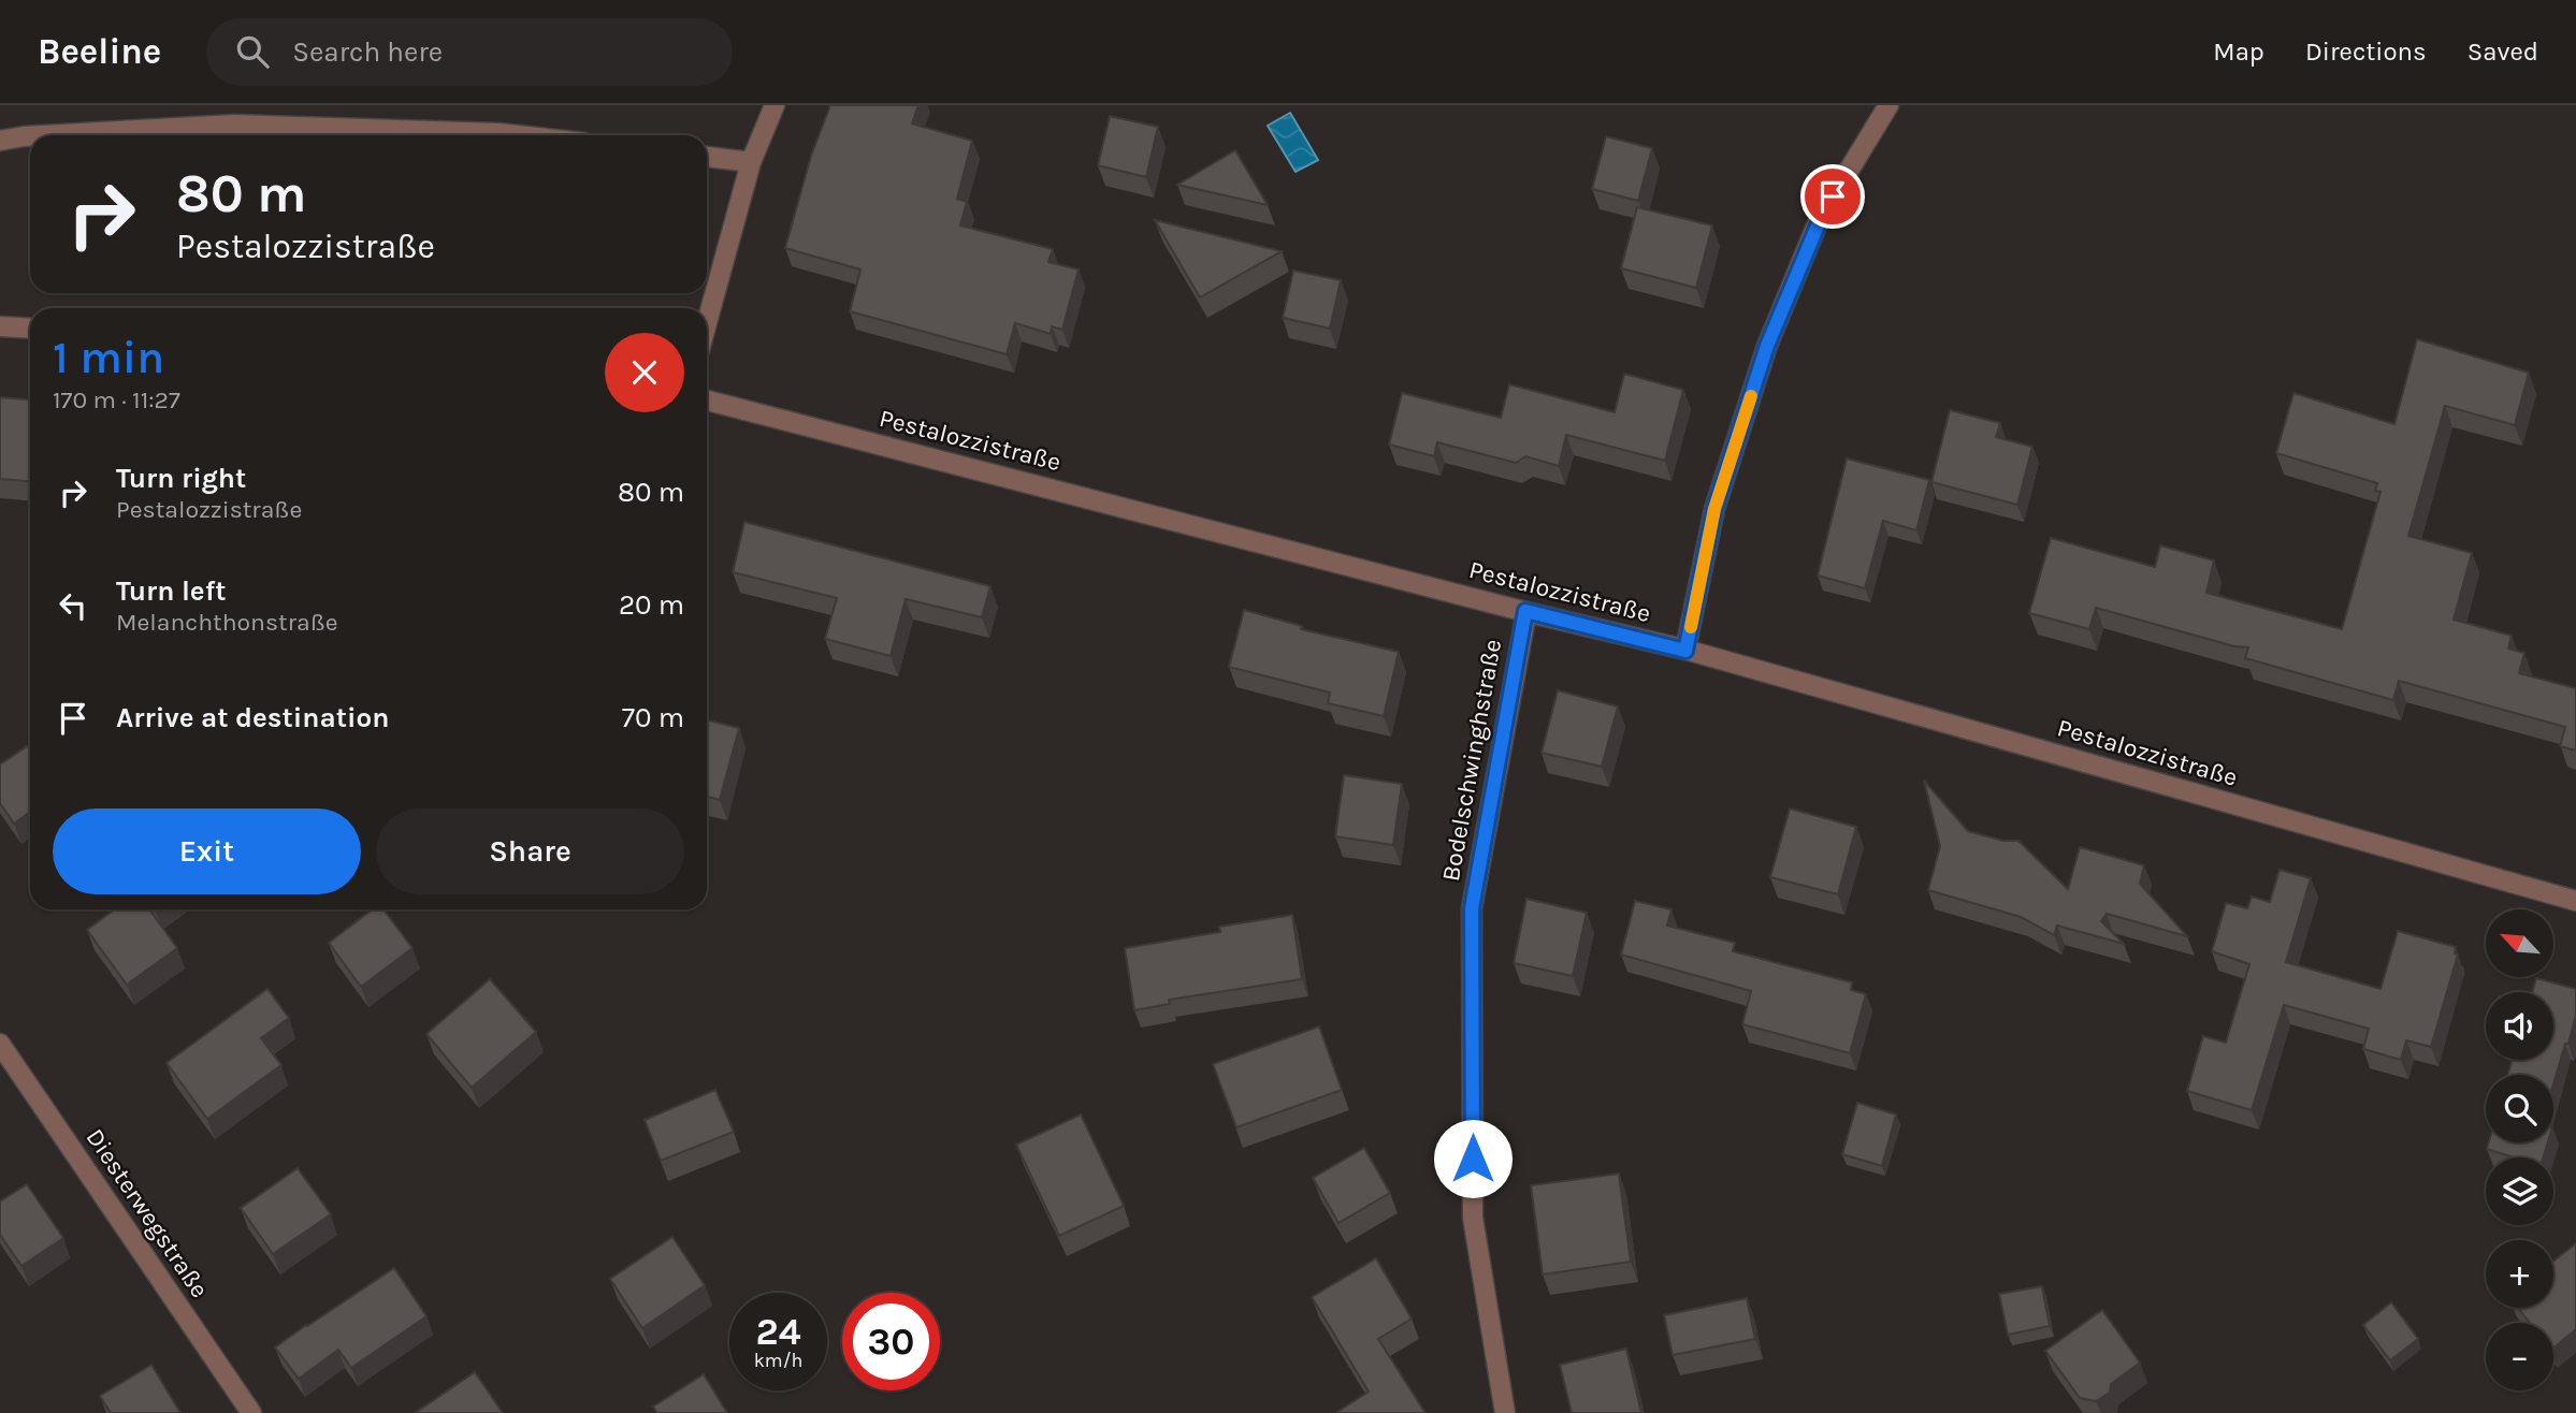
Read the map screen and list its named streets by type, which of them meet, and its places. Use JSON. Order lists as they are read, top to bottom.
{
  "streets": {
    "street": ["Pestalozzistraße", "Bodelschwinghstraße", "Diesterwegstraße"]
  },
  "crossings": [
    ["Pestalozzistraße", "Bodelschwinghstraße"]
  ],
  "north": "top left",
  "page": {
    "header": "Beeline",
    "search": "Search here",
    "nav": ["Map", "Directions", "Saved"],
    "turn": ["80 m", "Pestalozzistraße"],
    "heading": ["1 min", "170 m · 11:27"],
    "list": [
      {
        "name": "Turn right",
        "note": "Pestalozzistraße",
        "value": "80 m"
      },
      {
        "name": "Turn left",
        "note": "Melanchthonstraße",
        "value": "20 m"
      },
      {
        "name": "Arrive at destination",
        "value": "70 m"
      }
    ],
    "buttons": ["Exit", "Share"],
    "map_buttons": ["+", "−"],
    "speed": "24 km/h",
    "limit": "30"
  }
}
